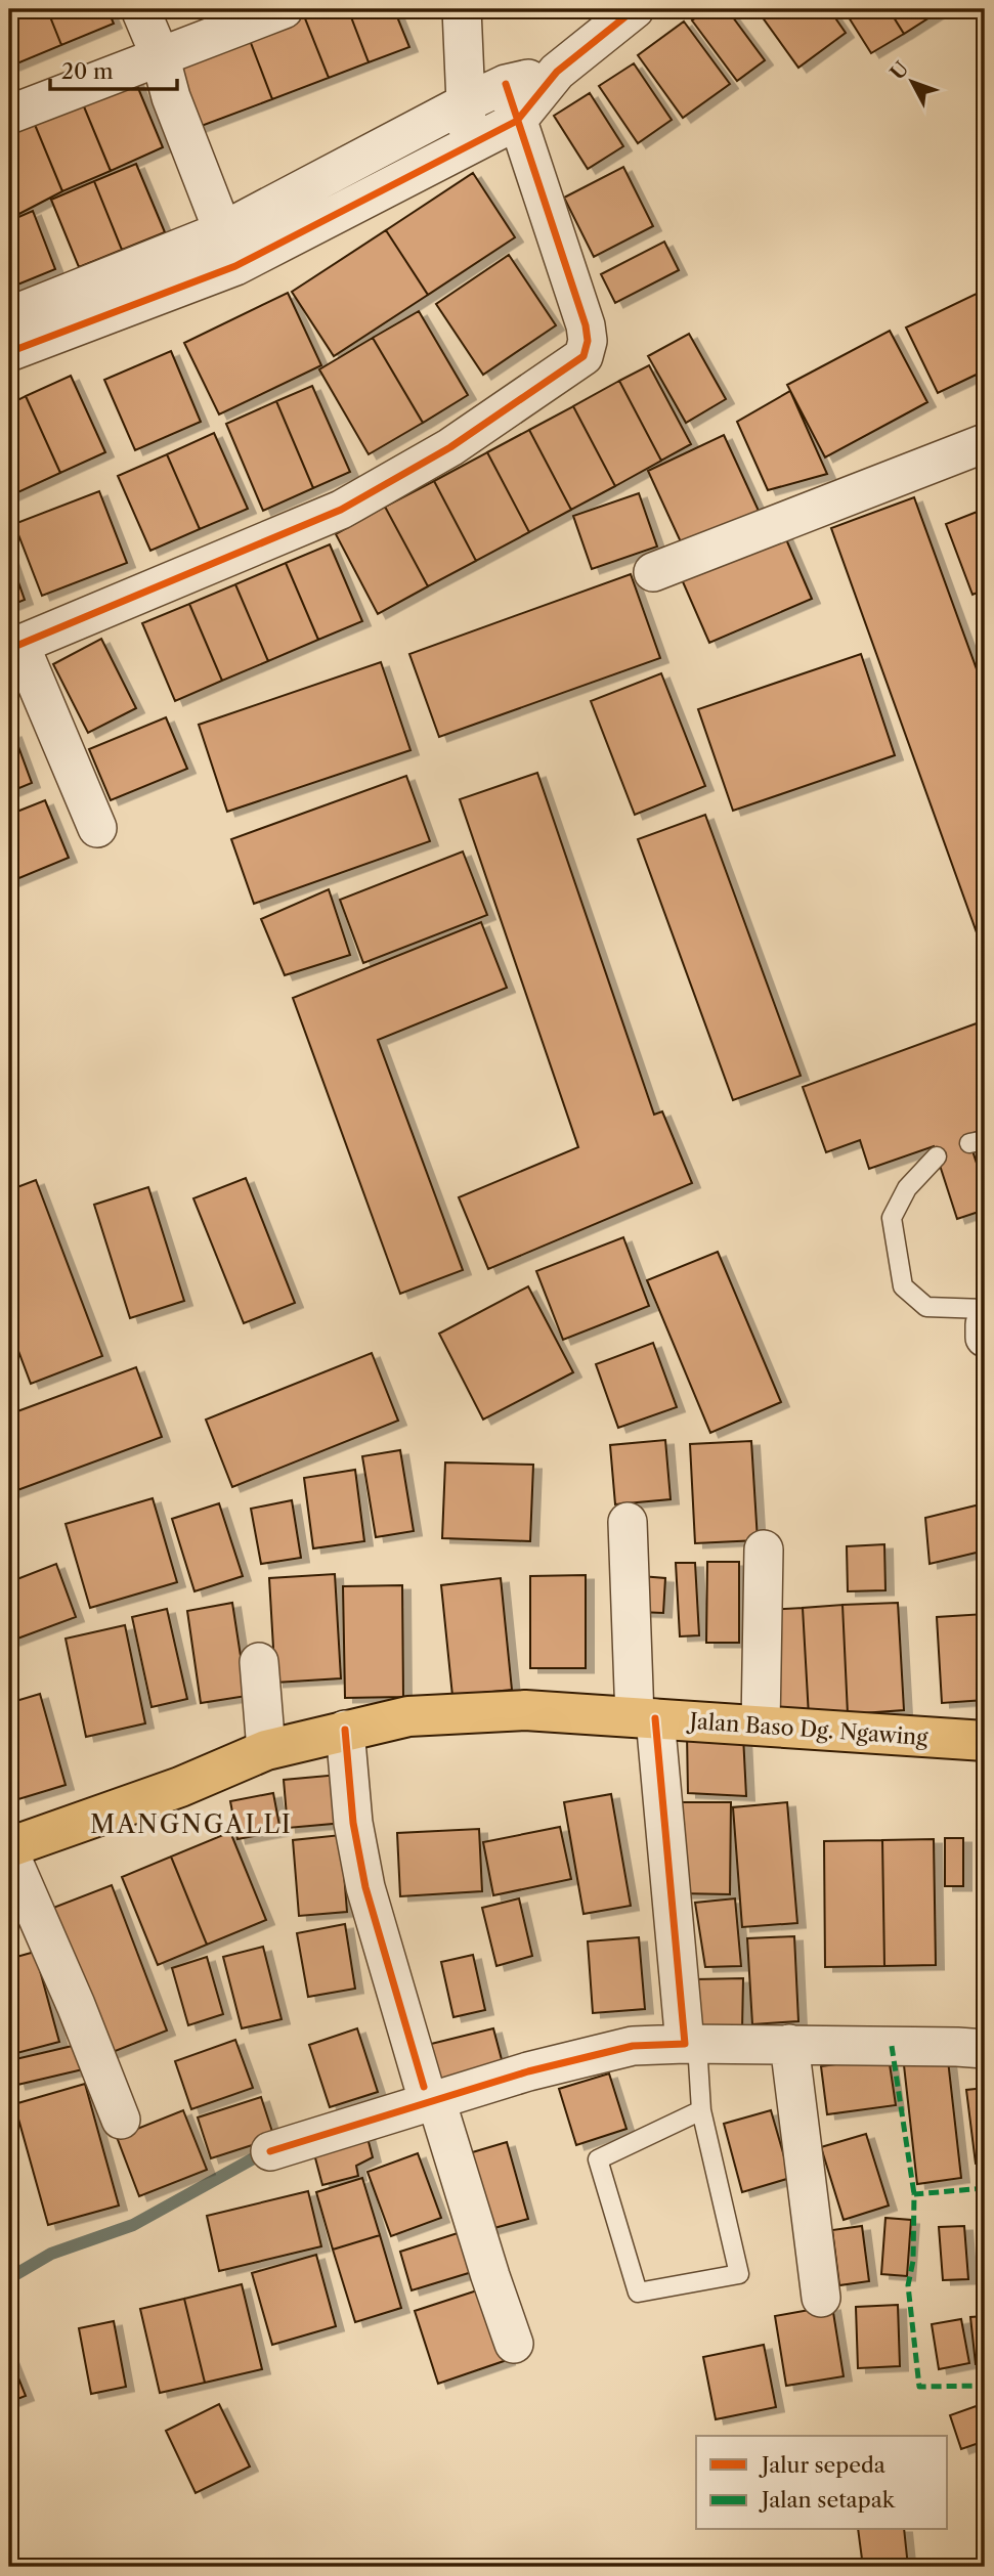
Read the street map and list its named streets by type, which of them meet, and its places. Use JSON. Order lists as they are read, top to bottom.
{
  "streets": {
    "main road": ["Jalan Baso Dg. Ngawing"]
  },
  "districts": ["MANGNGALLI"],
  "legend": ["Jalur sepeda", "Jalan setapak"],
  "scale_bar": "20 m",
  "north": "top left"
}
